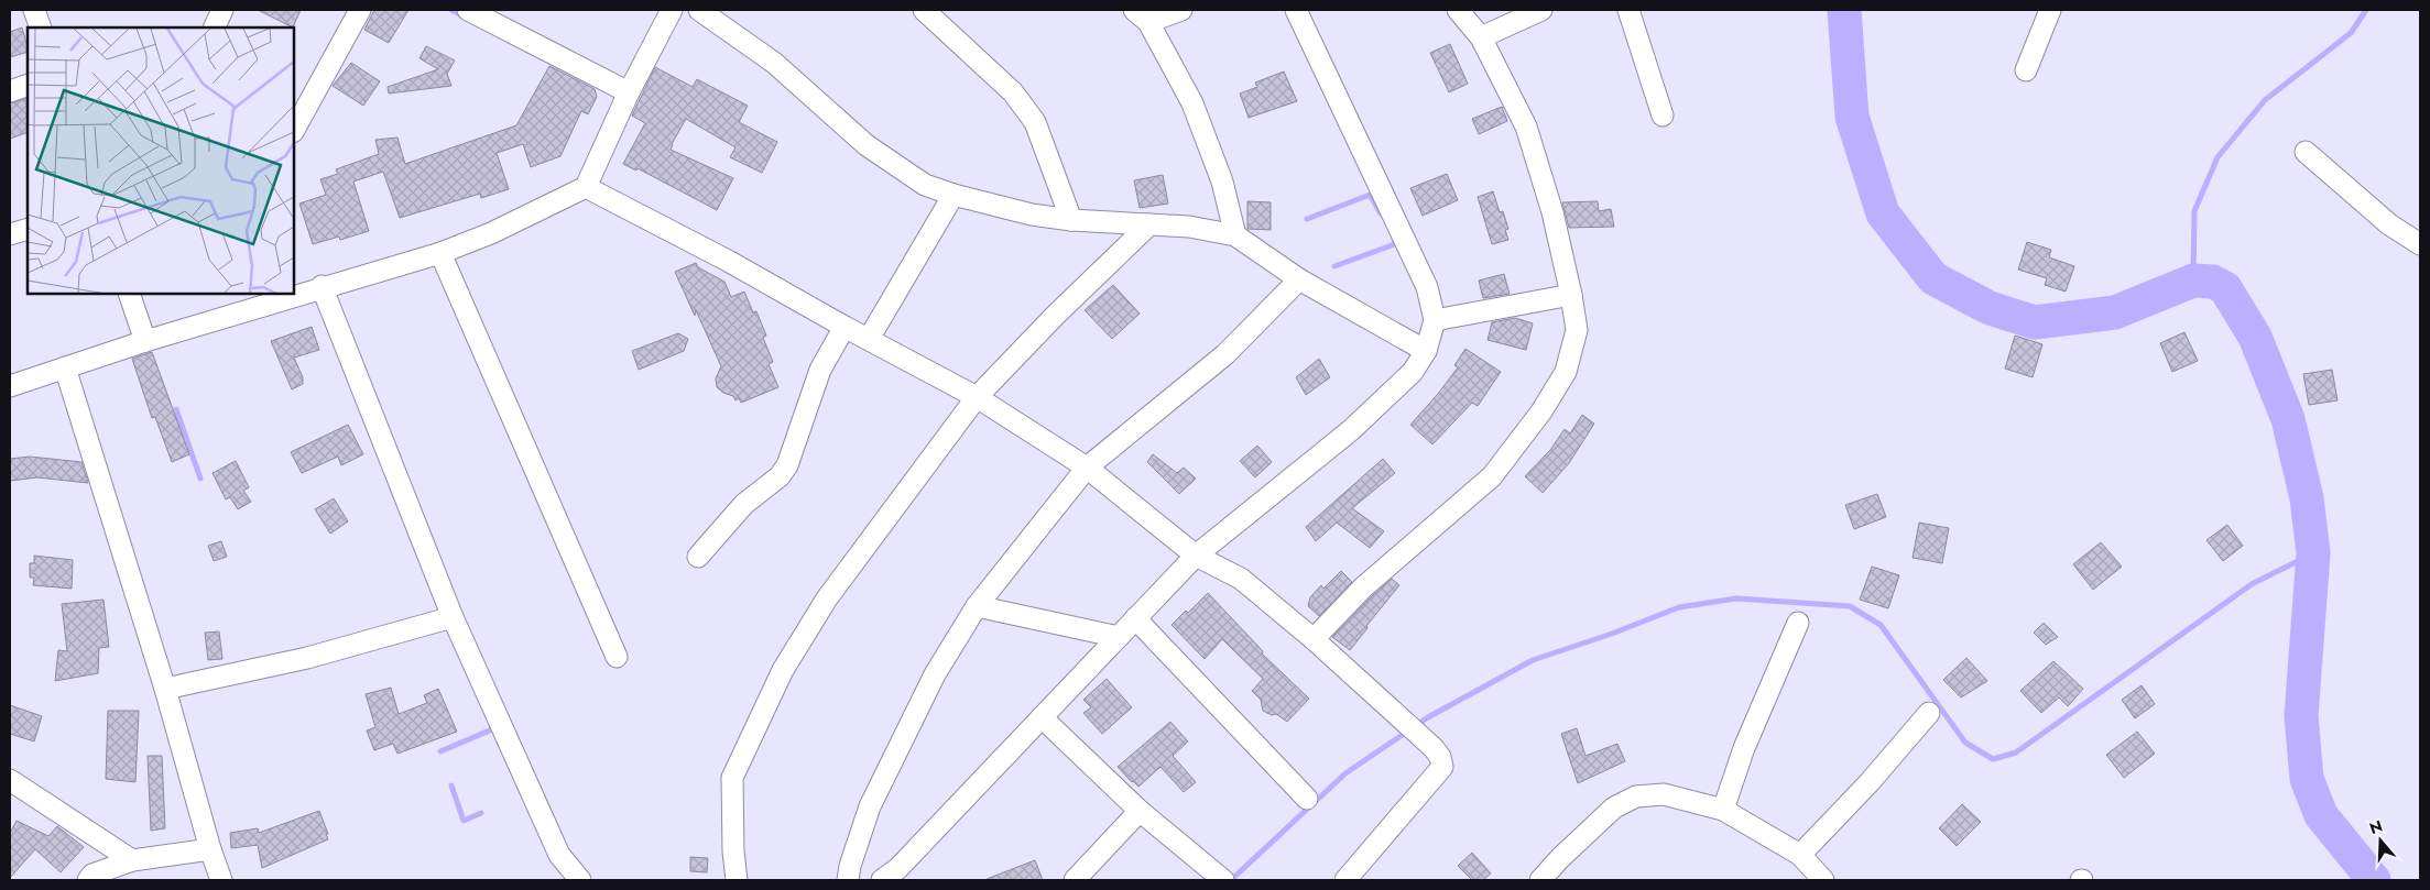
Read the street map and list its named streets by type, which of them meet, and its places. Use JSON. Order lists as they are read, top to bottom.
{
  "north": "top"
}
